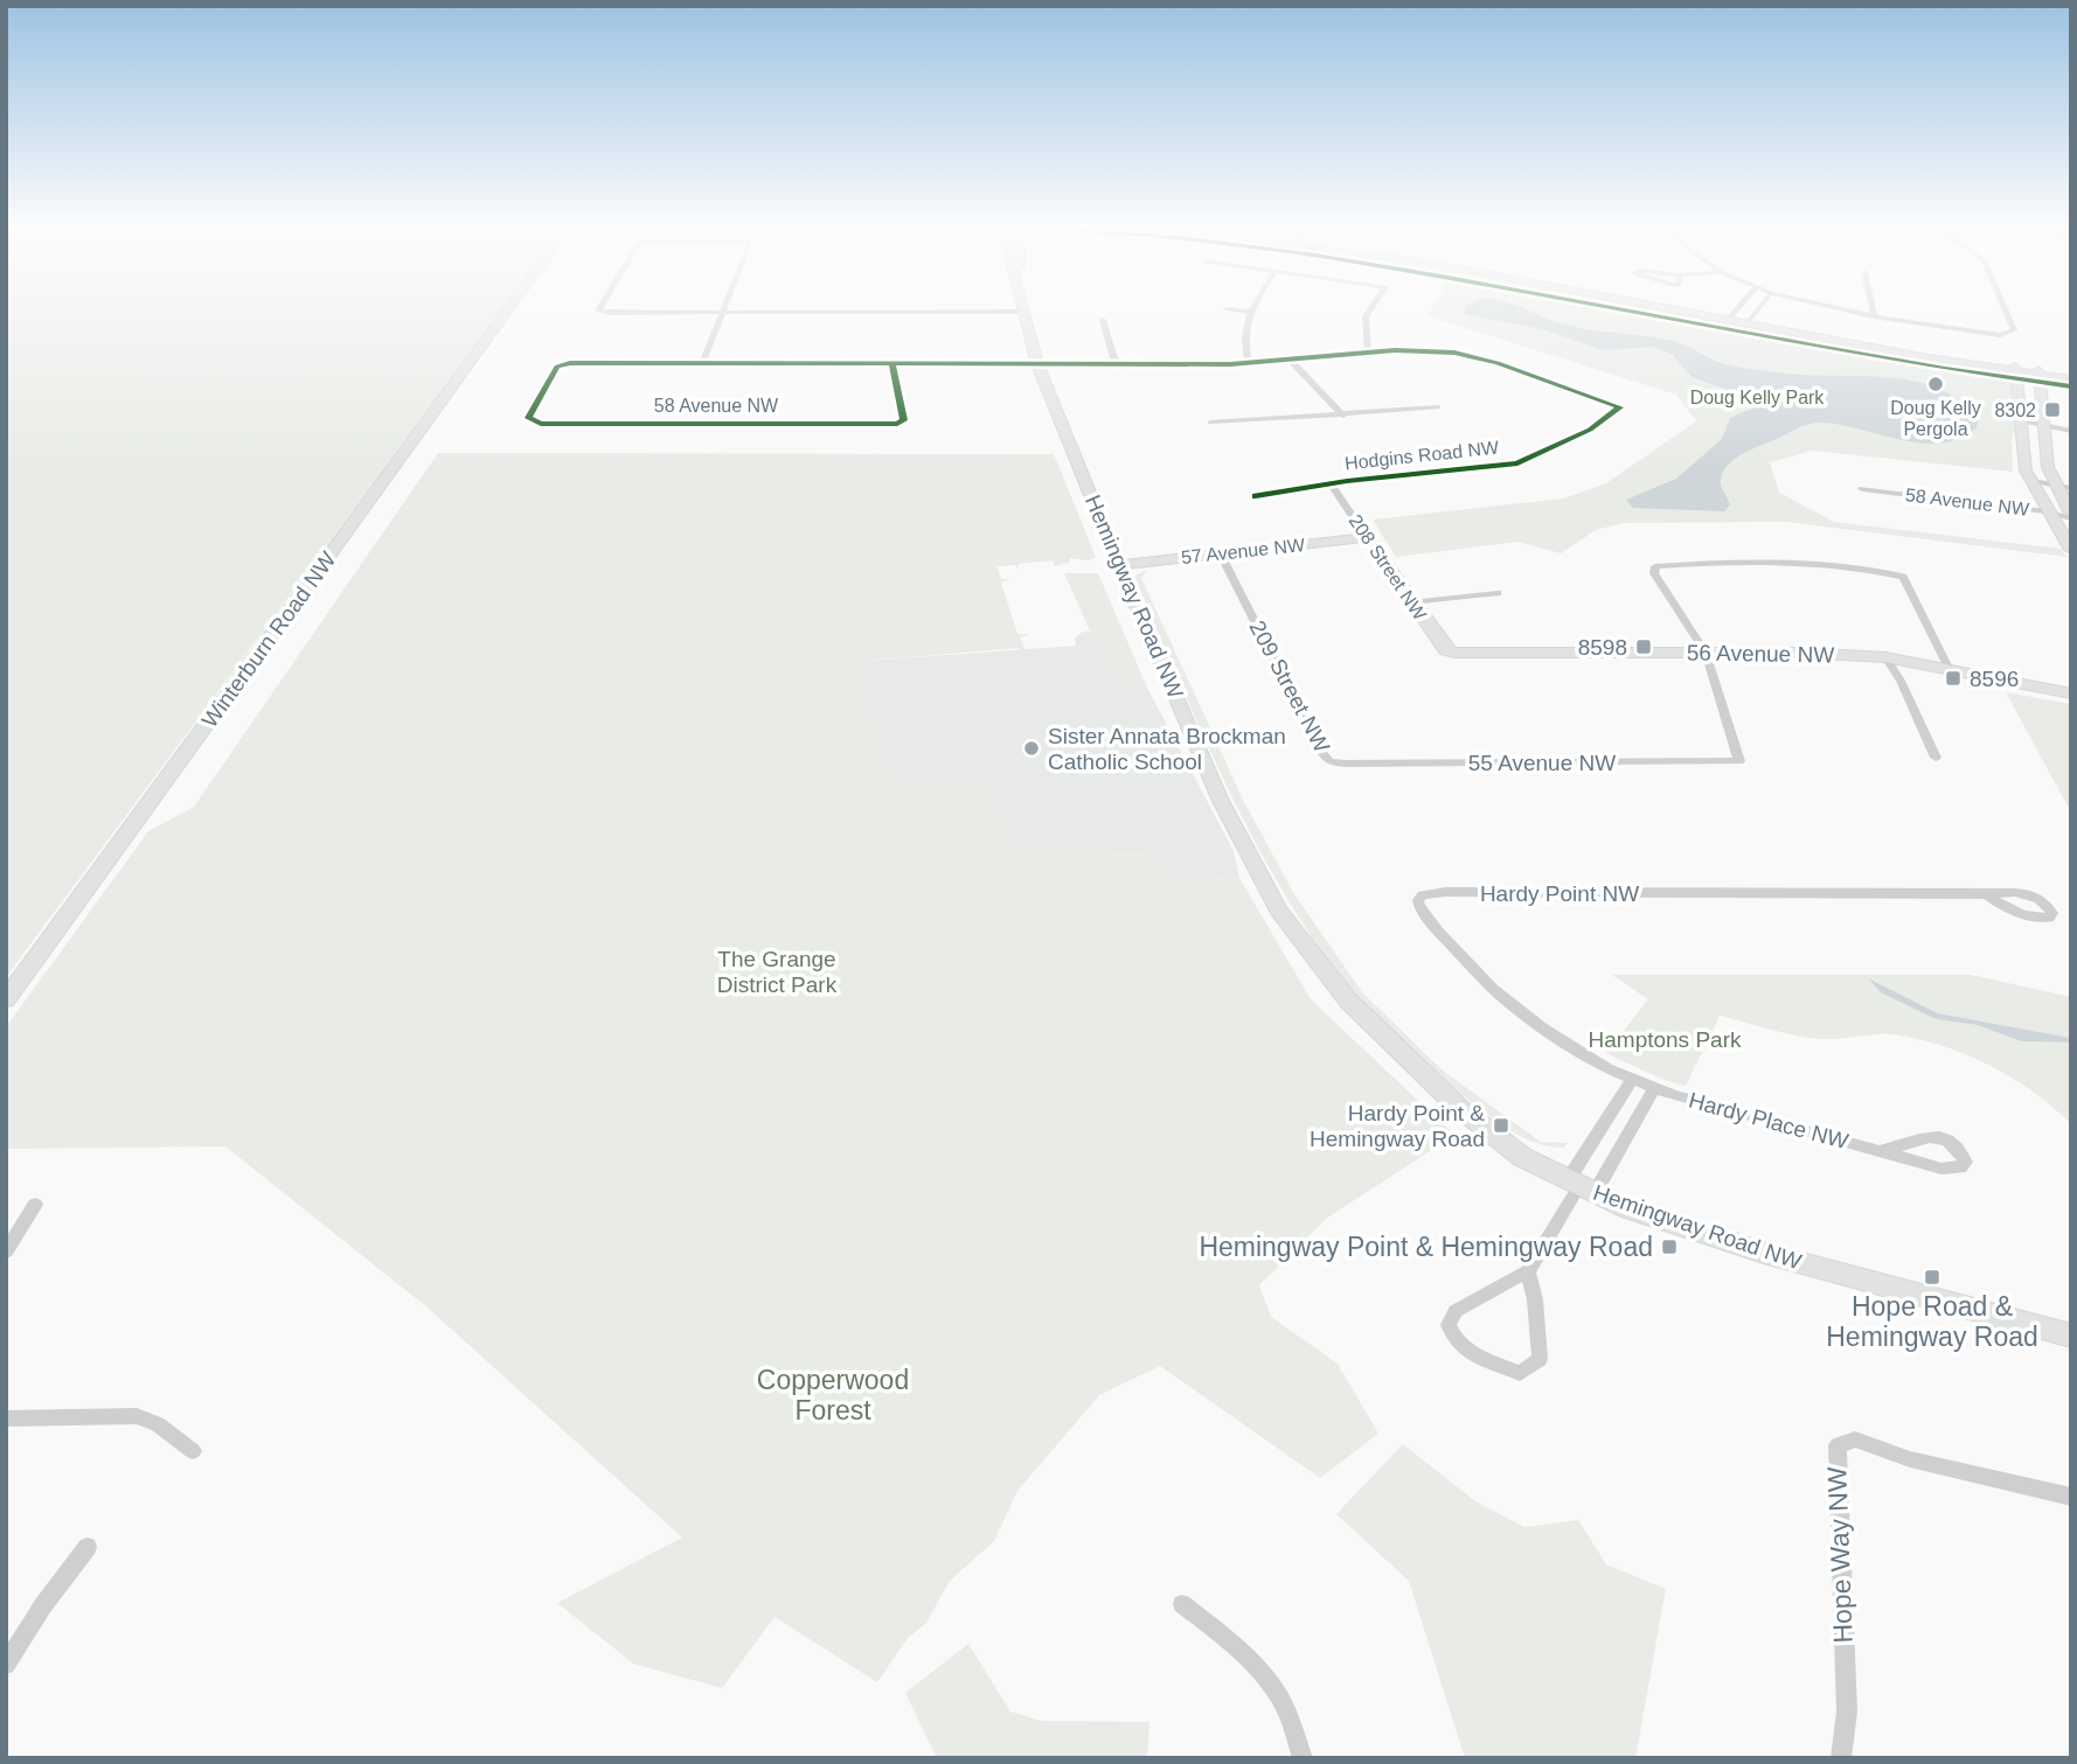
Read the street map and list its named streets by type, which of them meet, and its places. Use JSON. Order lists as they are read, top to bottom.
{
  "streets": {
    "street": [
      "58 Avenue NW",
      "Hodgins Road NW",
      "57 Avenue NW",
      "208 Street NW",
      "Hemingway Road NW",
      "Winterburn Road NW",
      "56 Avenue NW",
      "209 Street NW",
      "55 Avenue NW",
      "Hardy Point NW",
      "Hardy Place NW",
      "Hope Way NW"
    ]
  },
  "crossings": [
    ["58 Avenue NW", "Hodgins Road NW"],
    ["Hodgins Road NW", "208 Street NW"],
    ["Hodgins Road NW", "Hemingway Road NW"],
    ["57 Avenue NW", "208 Street NW"],
    ["57 Avenue NW", "Hemingway Road NW"],
    ["57 Avenue NW", "209 Street NW"],
    ["208 Street NW", "56 Avenue NW"],
    ["56 Avenue NW", "55 Avenue NW"],
    ["209 Street NW", "55 Avenue NW"],
    ["Hardy Point NW", "Hardy Place NW"]
  ],
  "parks": [
    "Doug Kelly Park",
    "The Grange District Park",
    "Hamptons Park",
    "Copperwood Forest"
  ],
  "places": {
    "other": ["Doug Kelly Pergola", "Sister Annata Brockman Catholic School"],
    "transit": [
      "8302",
      "8598",
      "8596",
      "Hardy Point & Hemingway Road",
      "Hemingway Point & Hemingway Road",
      "Hope Road & Hemingway Road"
    ]
  }
}
